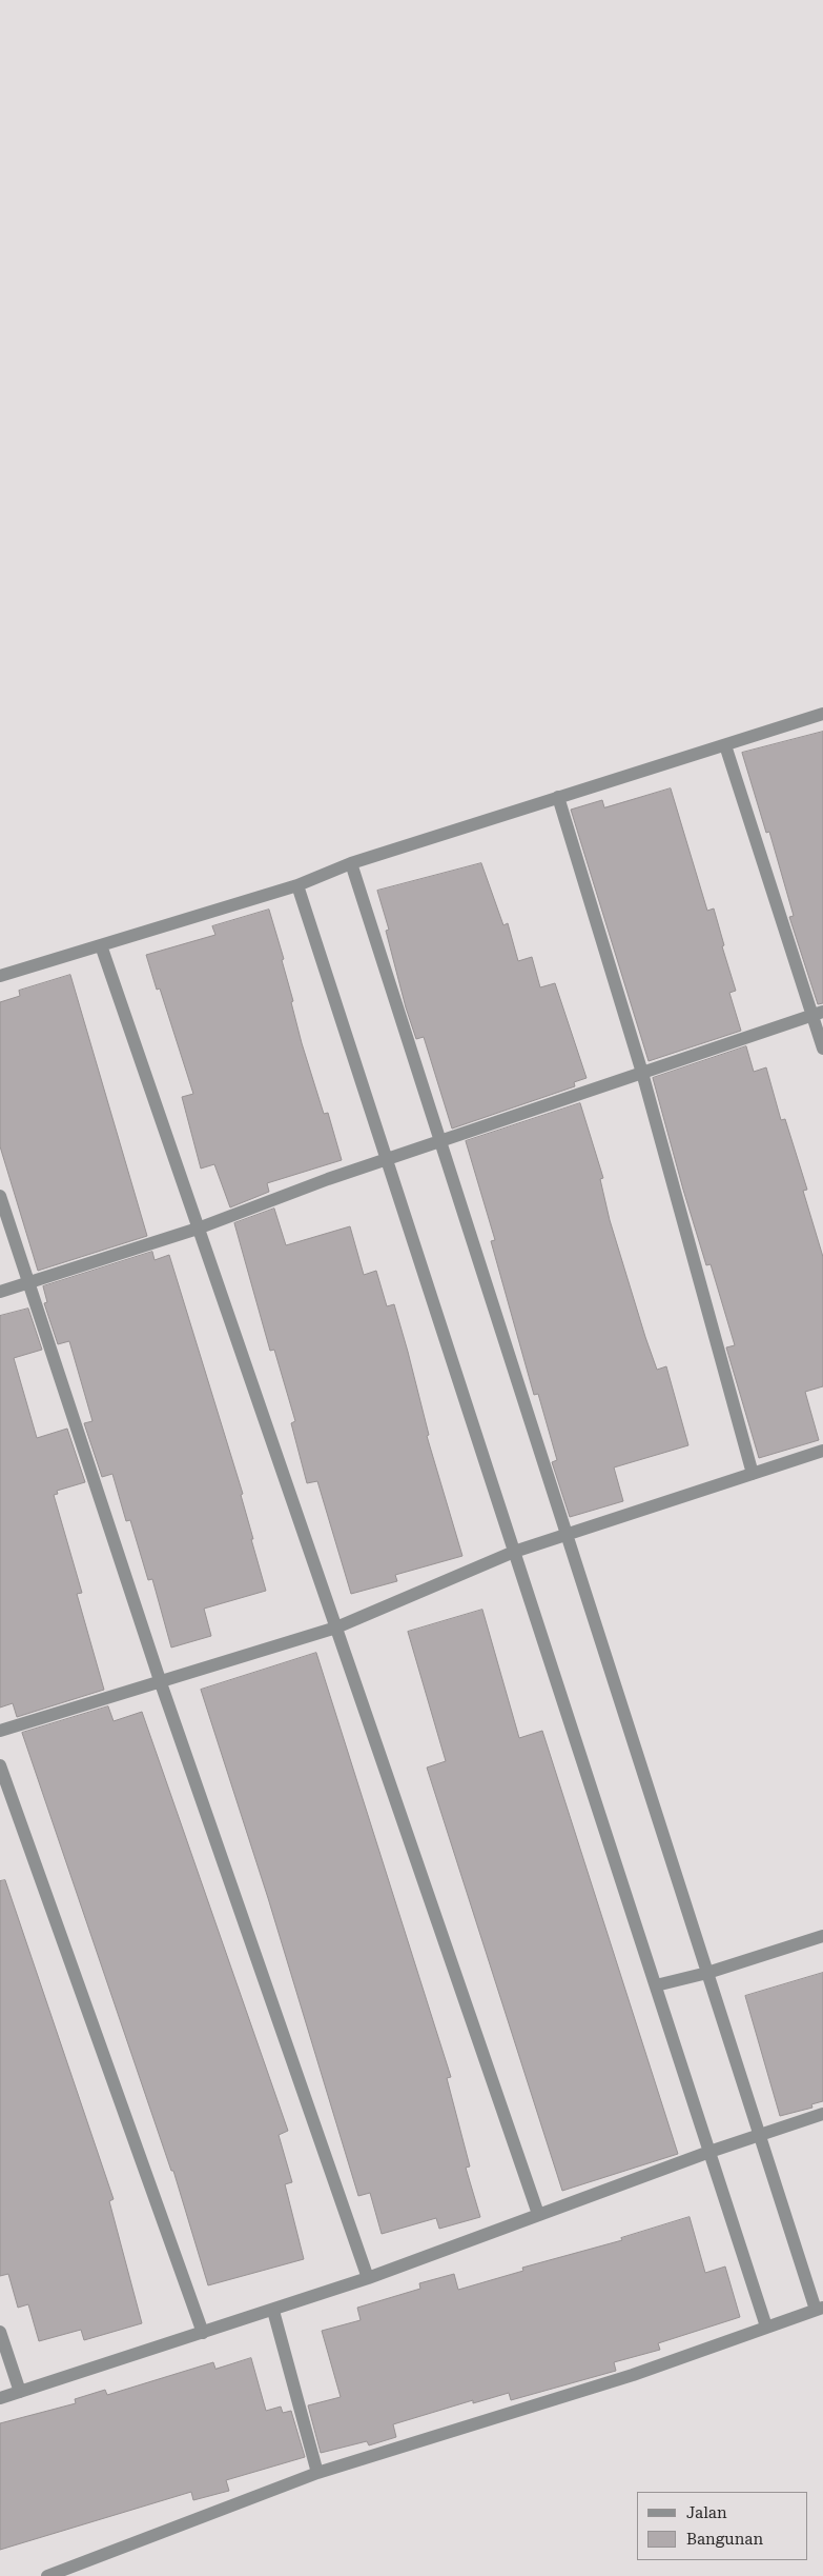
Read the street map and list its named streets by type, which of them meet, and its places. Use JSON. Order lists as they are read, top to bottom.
{
  "legend": ["Jalan", "Bangunan"]
}
